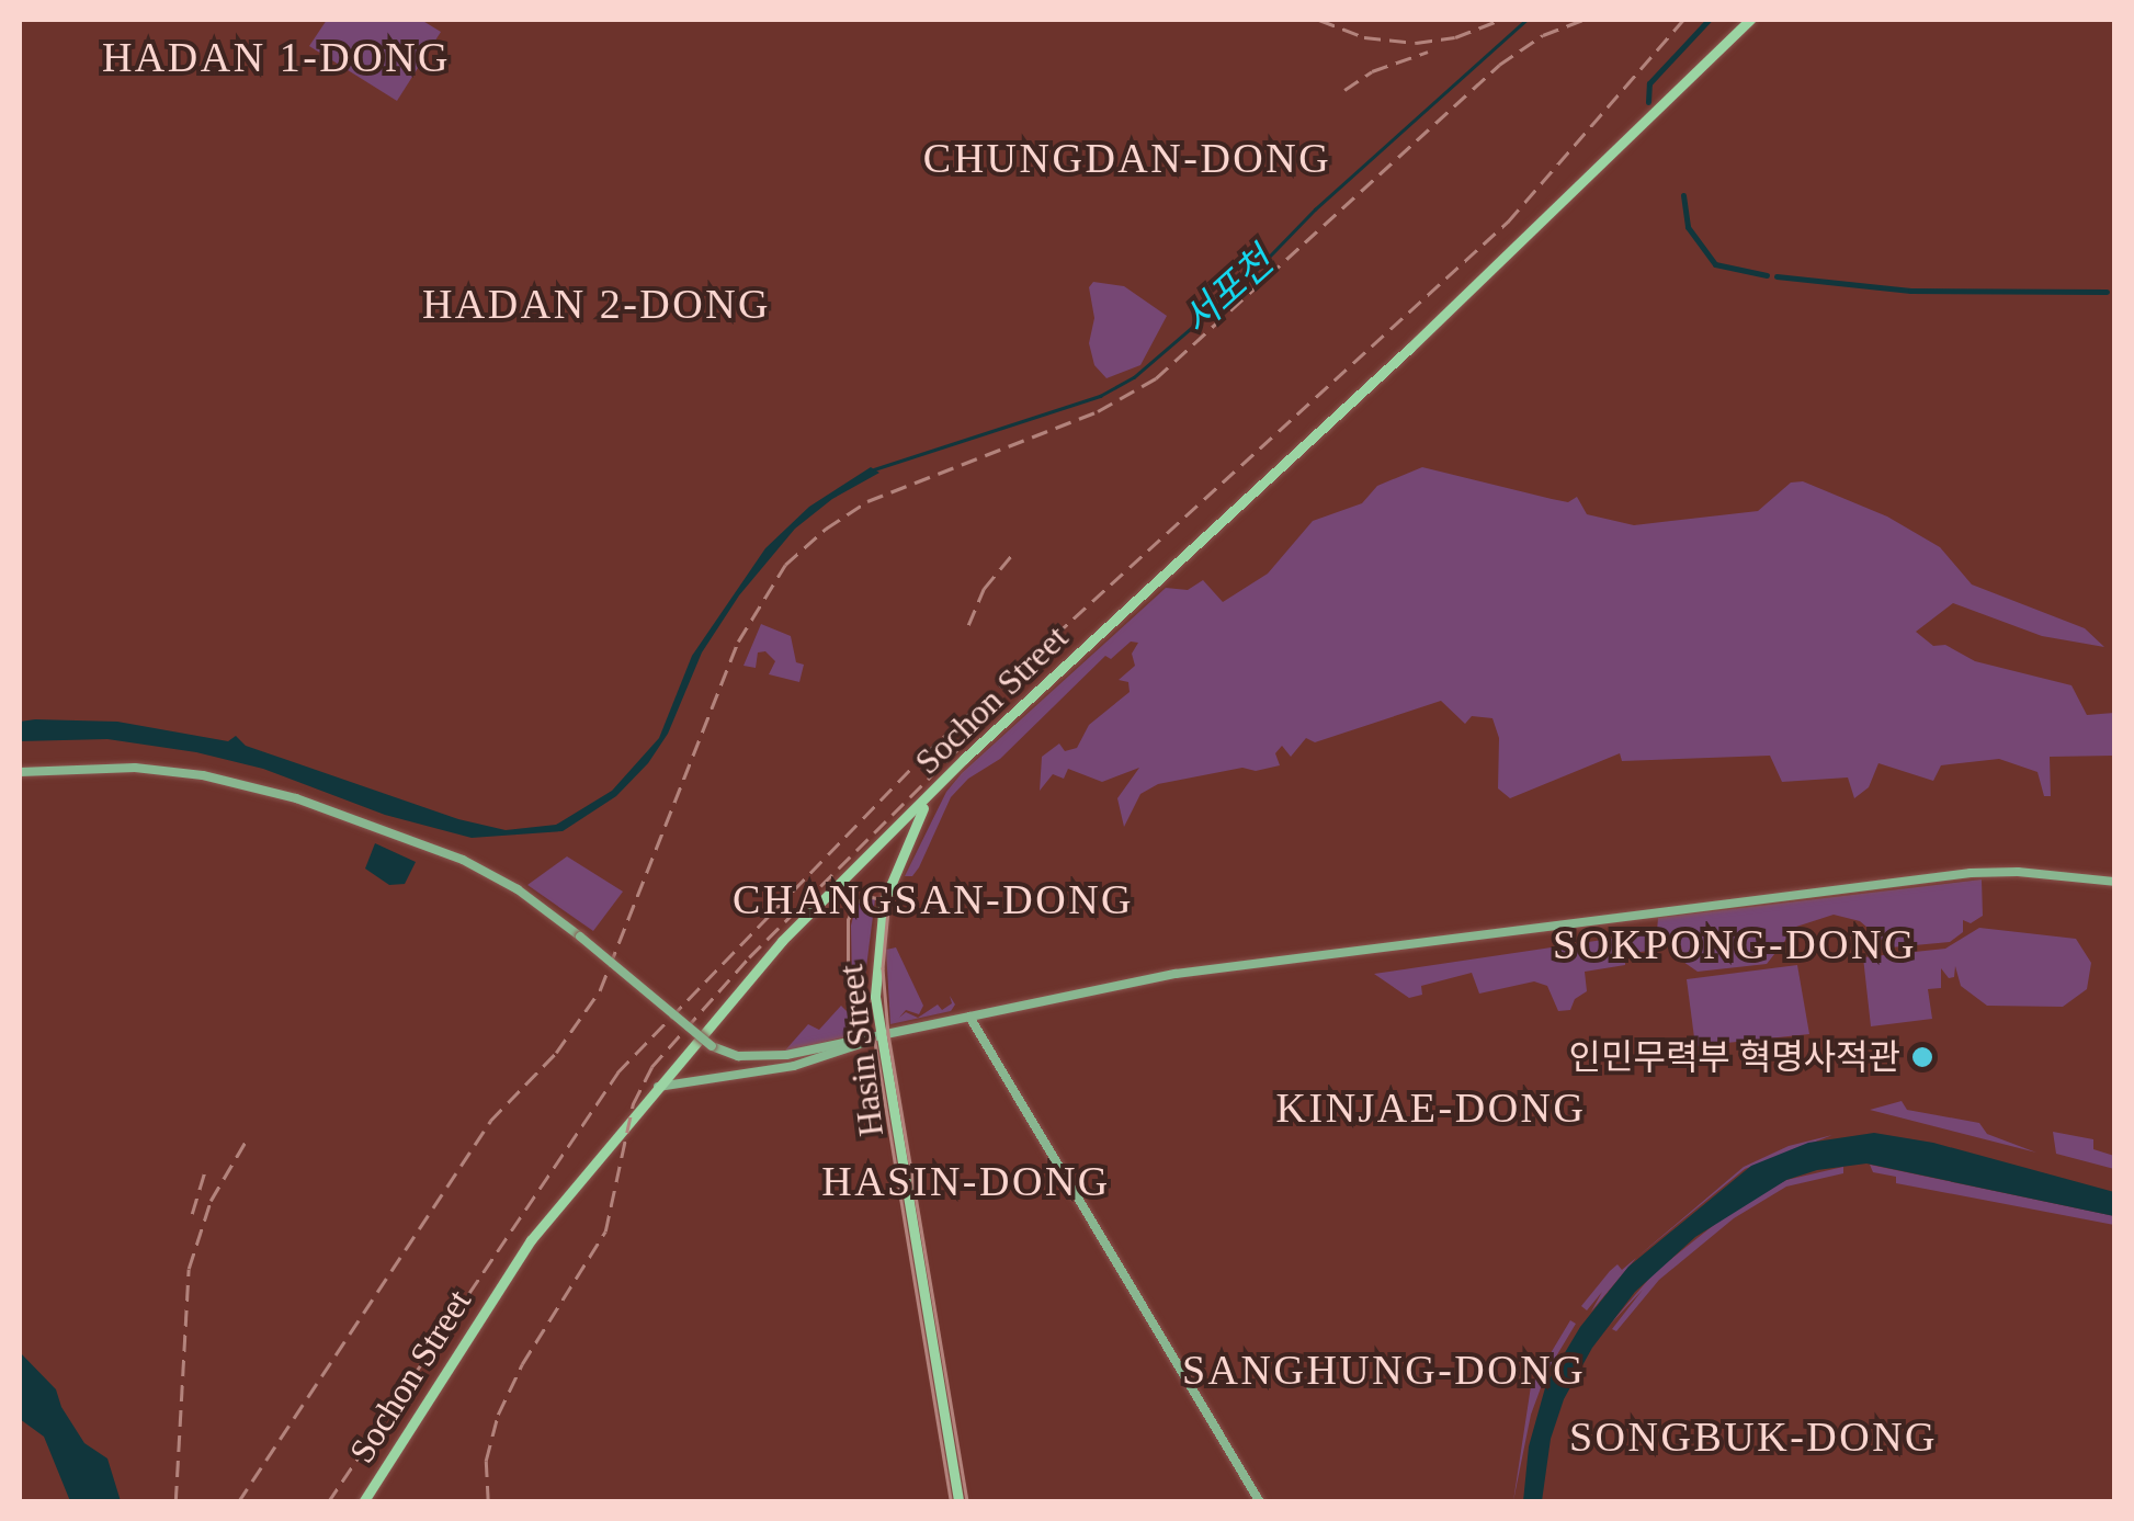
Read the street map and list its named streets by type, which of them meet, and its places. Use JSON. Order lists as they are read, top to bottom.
{
  "streets": {
    "main road": ["Sochon Street", "Hasin Street"]
  },
  "crossings": [
    ["Sochon Street", "Hasin Street"]
  ],
  "districts": [
    "HADAN 1-DONG",
    "CHUNGDAN-DONG",
    "HADAN 2-DONG",
    "CHANGSAN-DONG",
    "SOKPONG-DONG",
    "KINJAE-DONG",
    "HASIN-DONG",
    "SANGHUNG-DONG",
    "SONGBUK-DONG"
  ],
  "water": ["서포천"],
  "places": ["인민무력부 혁명사적관"]
}
